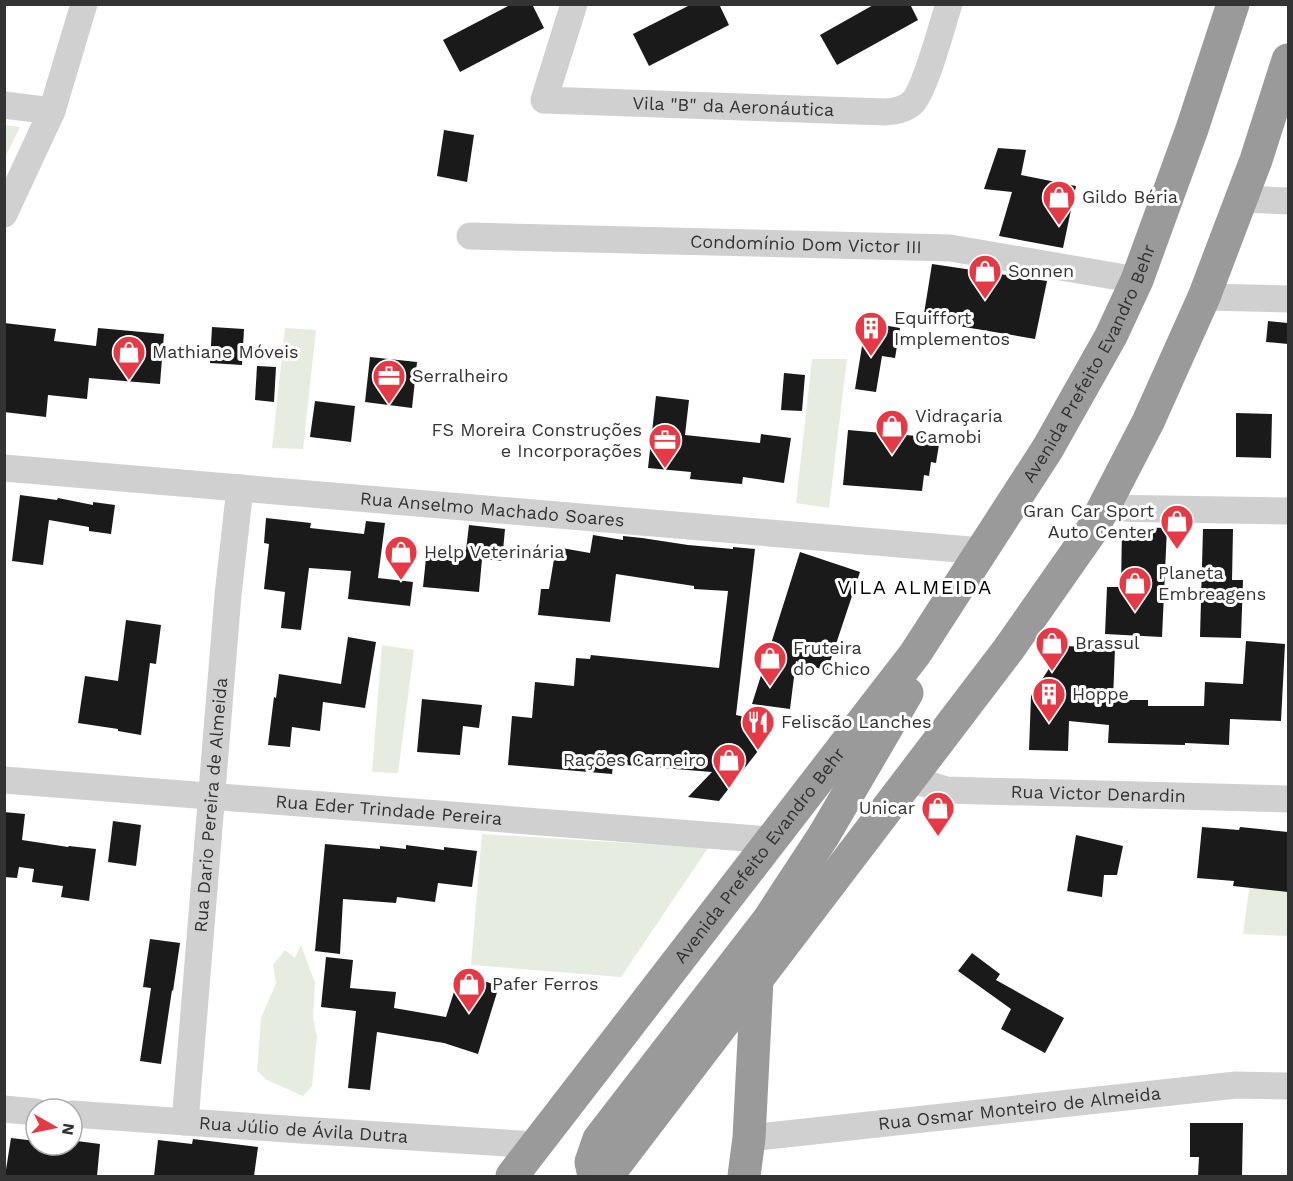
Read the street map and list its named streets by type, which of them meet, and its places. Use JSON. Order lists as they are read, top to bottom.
{
  "streets": {
    "highway": ["Avenida Prefeito Evandro Behr"],
    "street": [
      "Vila \"B\" da Aeronáutica",
      "Condomínio Dom Victor III",
      "Rua Anselmo Machado Soares",
      "Rua Victor Denardin",
      "Rua Dario Pereira de Almeida",
      "Rua Eder Trindade Pereira",
      "Rua Osmar Monteiro de Almeida",
      "Rua Júlio de Ávila Dutra"
    ]
  },
  "crossings": [
    ["Condomínio Dom Victor III", "Avenida Prefeito Evandro Behr"],
    ["Avenida Prefeito Evandro Behr", "Rua Anselmo Machado Soares"],
    ["Avenida Prefeito Evandro Behr", "Rua Eder Trindade Pereira"],
    ["Avenida Prefeito Evandro Behr", "Rua Júlio de Ávila Dutra"],
    ["Rua Anselmo Machado Soares", "Rua Dario Pereira de Almeida"],
    ["Rua Dario Pereira de Almeida", "Rua Eder Trindade Pereira"],
    ["Rua Dario Pereira de Almeida", "Rua Júlio de Ávila Dutra"]
  ],
  "districts": ["VILA ALMEIDA"],
  "places": {
    "shop": [
      "Gildo Béria",
      "Sonnen",
      "Mathiane Móveis",
      "Vidraçaria Camobi",
      "Gran Car Sport Auto Center",
      "Help Veterinária",
      "Planeta Embreagens",
      "Brassul",
      "Fruteira do Chico",
      "Rações Carneiro",
      "Unicar",
      "Pafer Ferros"
    ],
    "building": ["Equiffort Implementos", "Hoppe"],
    "office": ["Serralheiro", "FS Moreira Construções e Incorporações"],
    "restaurant": ["Feliscão Lanches"]
  },
  "north": "right"
}
